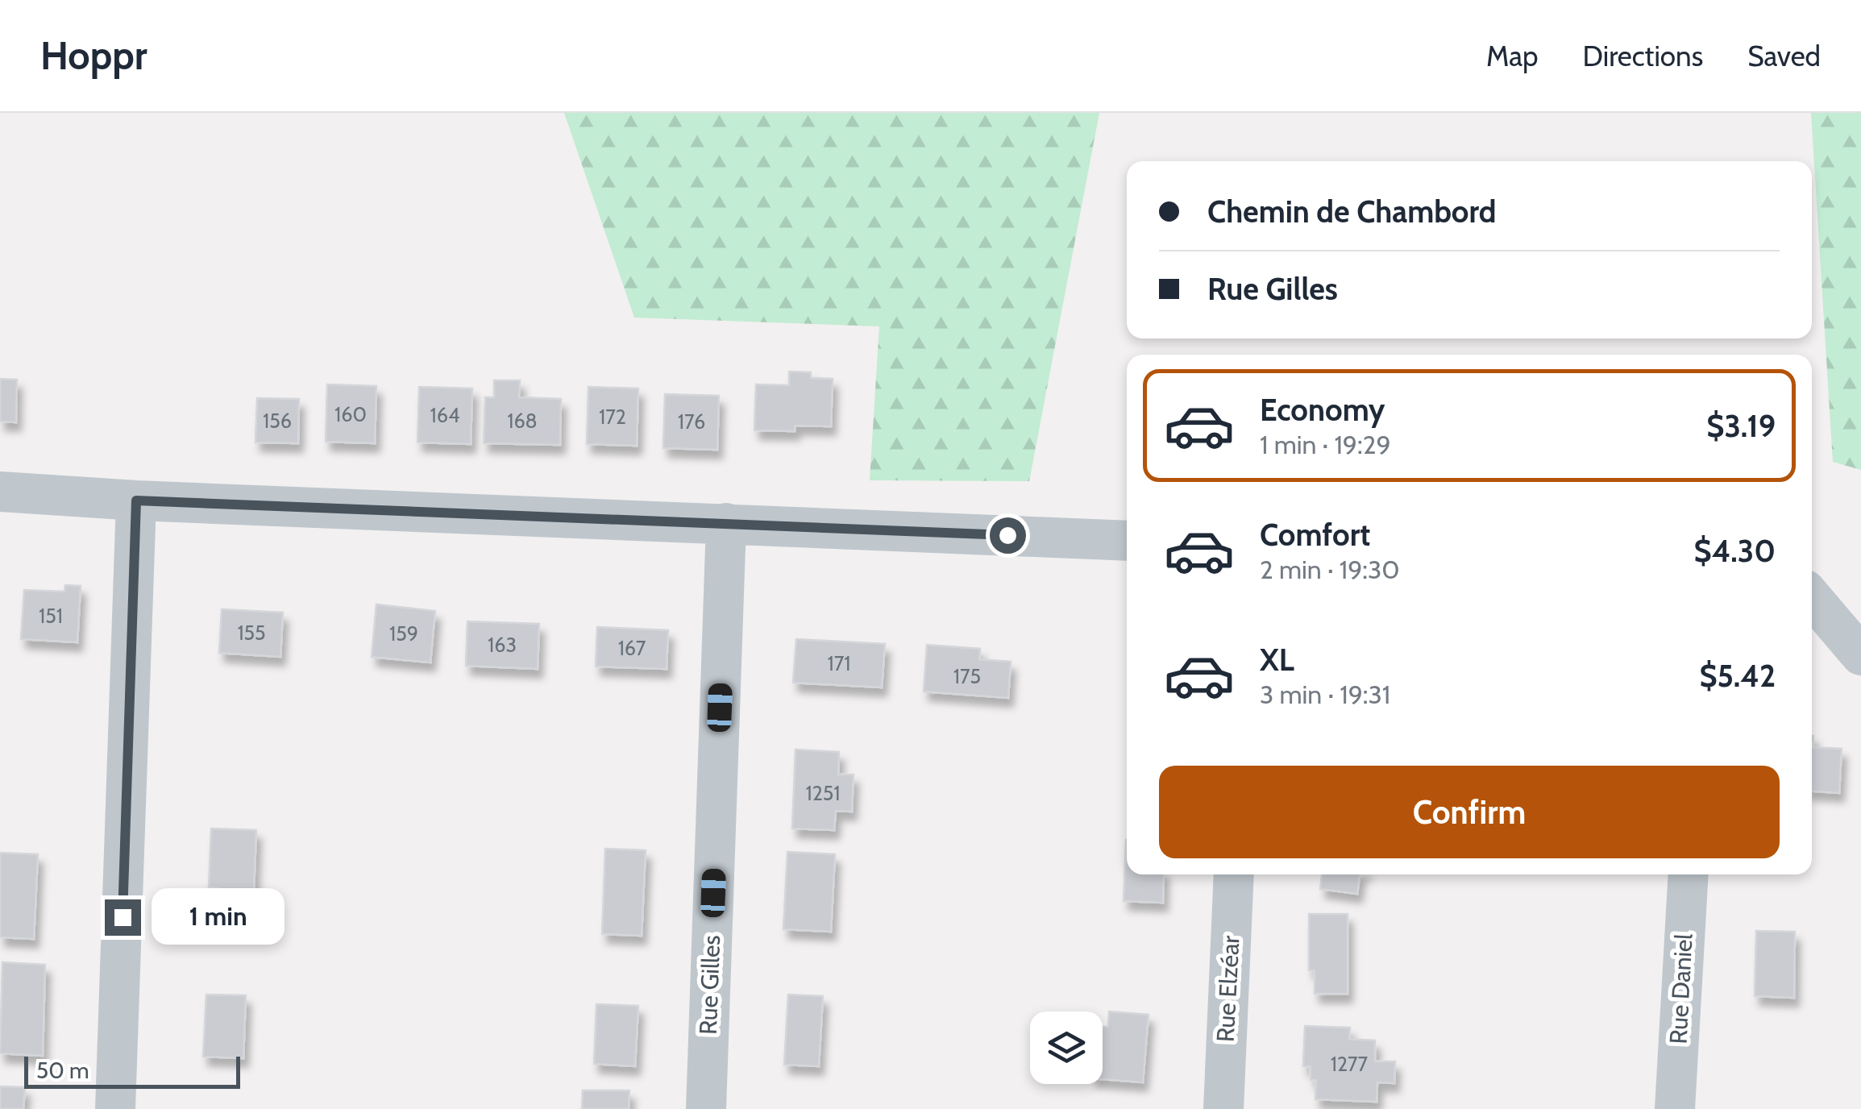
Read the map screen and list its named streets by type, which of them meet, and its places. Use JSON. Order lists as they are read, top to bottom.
{
  "streets": {
    "street": ["Rue Gilles", "Rue Elzéar", "Rue Daniel"]
  },
  "house_numbers": [
    "160",
    "164",
    "172",
    "156",
    "168",
    "176",
    "151",
    "155",
    "159",
    "163",
    "167",
    "171",
    "175",
    "1251",
    "1277"
  ],
  "scale_bar": "50 m",
  "page": {
    "header": "Hoppr",
    "nav": ["Map", "Directions", "Saved"],
    "banner": ["Chemin de Chambord", "Rue Gilles"],
    "list": [
      {
        "name": "Economy",
        "note": "1 min · 19:29",
        "value": "$3.19"
      },
      {
        "name": "Comfort",
        "note": "2 min · 19:30",
        "value": "$4.30"
      },
      {
        "name": "XL",
        "note": "3 min · 19:31",
        "value": "$5.42"
      }
    ],
    "buttons": "Confirm",
    "bubble": "1 min",
    "scale": "50 m"
  }
}
